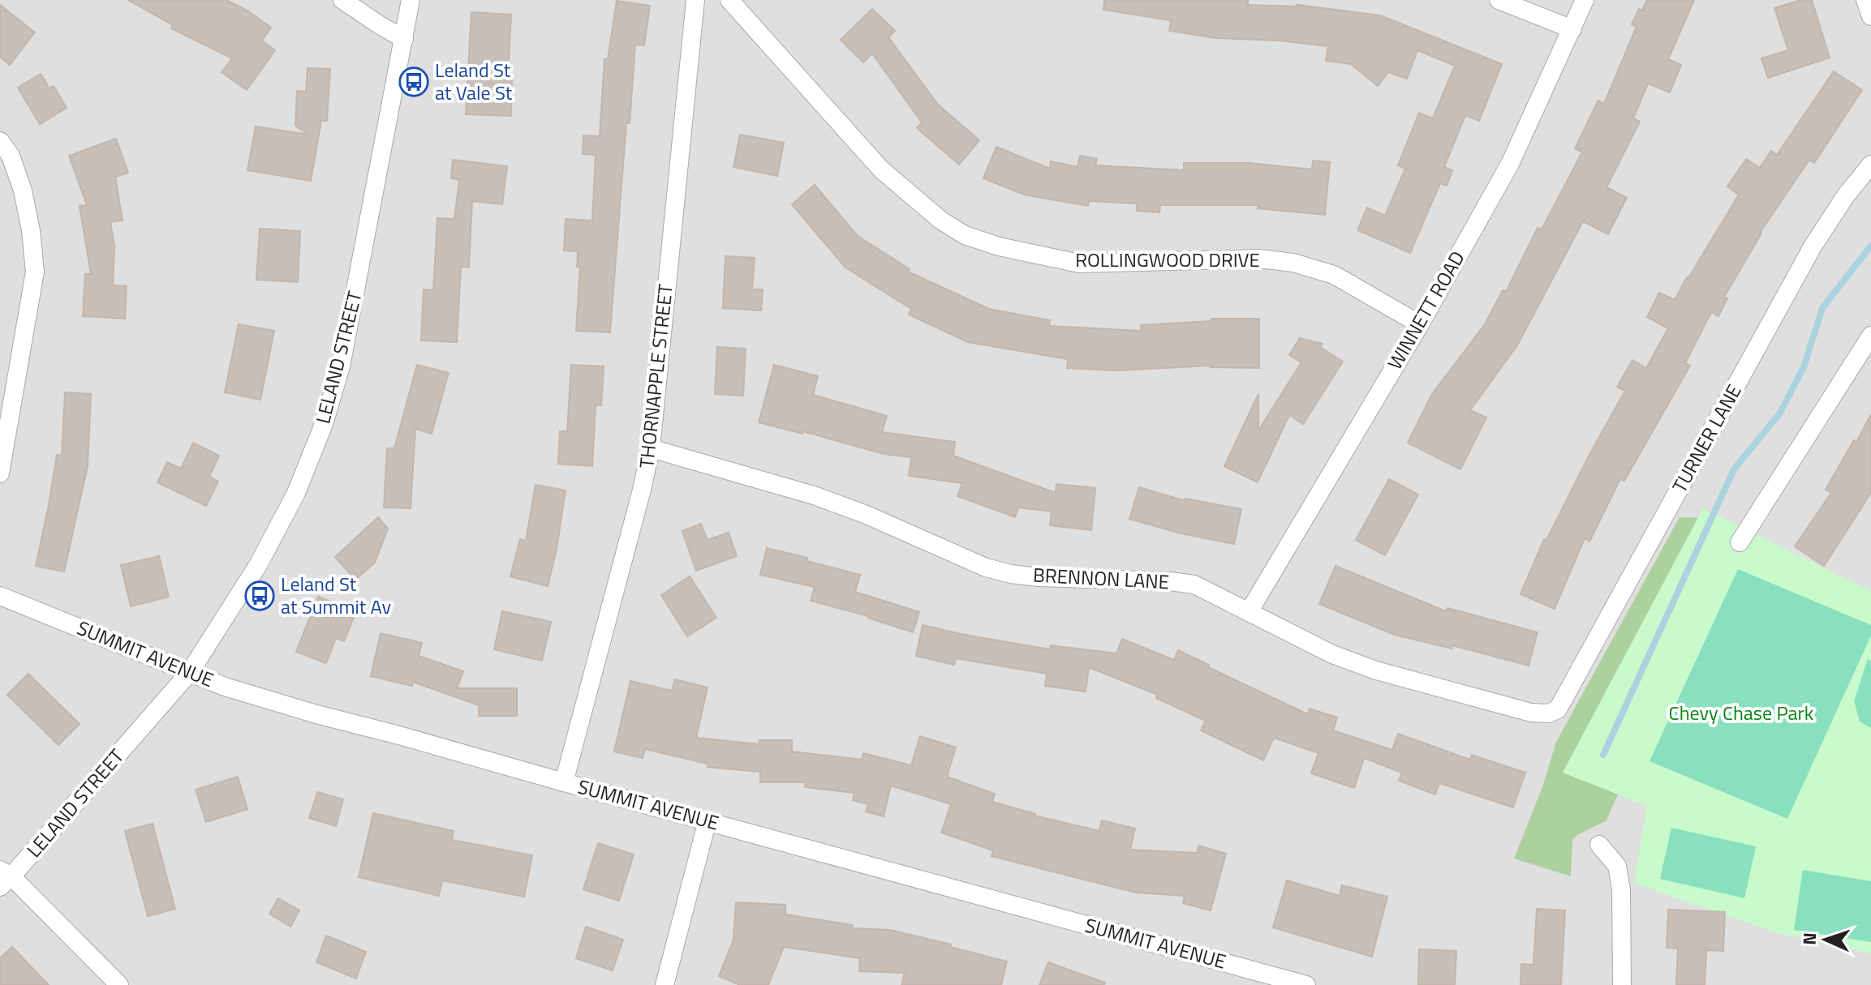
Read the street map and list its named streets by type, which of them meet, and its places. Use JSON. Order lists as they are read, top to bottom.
{
  "streets": {
    "street": [
      "ROLLINGWOOD DRIVE",
      "WINNETT ROAD",
      "LELAND STREET",
      "THORNAPPLE STREET",
      "TURNER LANE",
      "BRENNON LANE",
      "SUMMIT AVENUE"
    ]
  },
  "crossings": [
    ["ROLLINGWOOD DRIVE", "WINNETT ROAD"],
    ["WINNETT ROAD", "BRENNON LANE"],
    ["LELAND STREET", "SUMMIT AVENUE"],
    ["THORNAPPLE STREET", "BRENNON LANE"],
    ["THORNAPPLE STREET", "SUMMIT AVENUE"],
    ["TURNER LANE", "BRENNON LANE"]
  ],
  "parks": ["Chevy Chase Park"],
  "places": {
    "bus stop": ["Leland St at Vale St", "Leland St at Summit Av"]
  },
  "north": "left"
}
